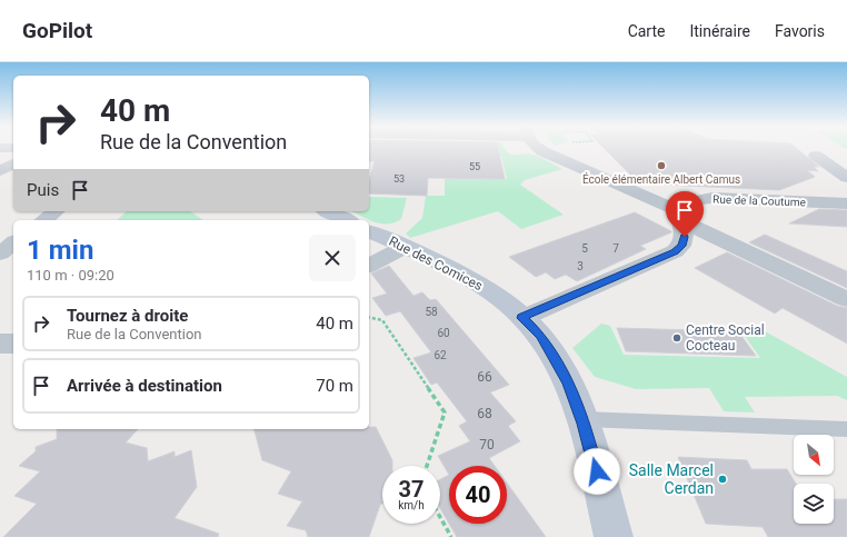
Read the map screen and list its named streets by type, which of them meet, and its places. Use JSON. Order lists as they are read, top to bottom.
{
  "streets": {
    "street": ["Rue de la Coutume", "Rue des Comices"]
  },
  "places": ["École élémentaire Albert Camus", "Centre Social Cocteau", "Salle Marcel Cerdan"],
  "house_numbers": [
    "55",
    "53",
    "5",
    "7",
    "3",
    "58",
    "60",
    "62",
    "66",
    "68",
    "70"
  ],
  "north": "bottom right",
  "page": {
    "header": "GoPilot",
    "nav": ["Carte", "Itinéraire", "Favoris"],
    "turn": ["40 m", "Rue de la Convention"],
    "then": "Puis",
    "heading": ["1 min", "110 m · 09:20"],
    "list": [
      {
        "name": "Tournez à droite",
        "note": "Rue de la Convention",
        "value": "40 m"
      },
      {
        "name": "Arrivée à destination",
        "value": "70 m"
      }
    ],
    "speed": "37 km/h",
    "limit": "40"
  }
}
